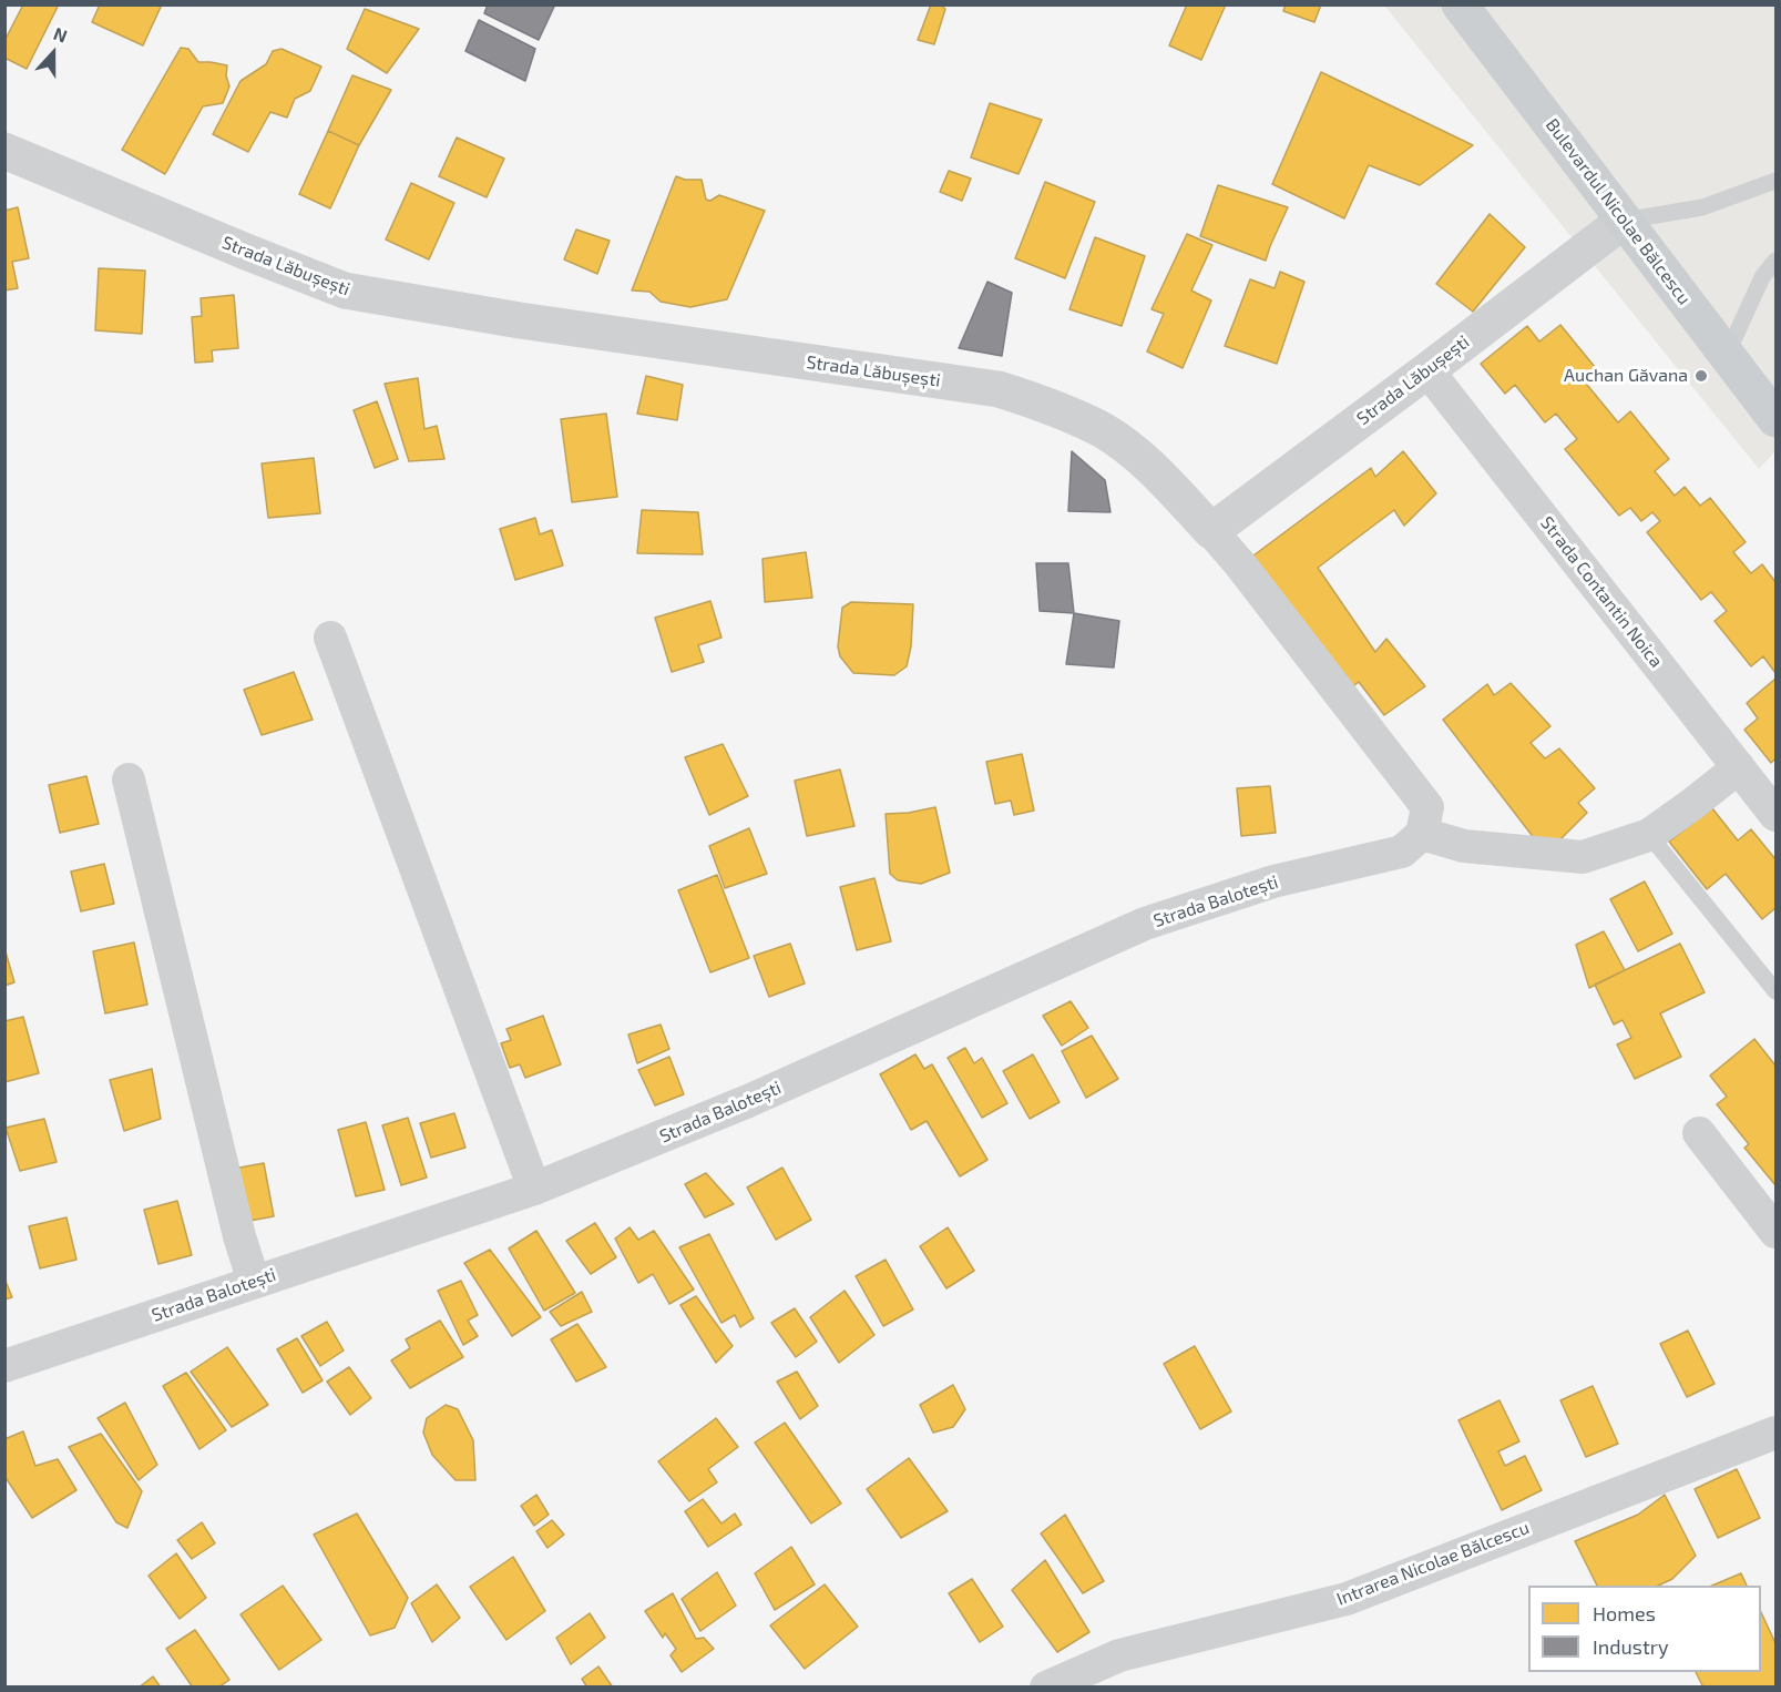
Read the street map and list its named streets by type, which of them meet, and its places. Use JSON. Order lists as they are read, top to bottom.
{
  "streets": {
    "main road": ["Bulevardul Nicolae Bălcescu"],
    "street": [
      "Strada Lăbușești",
      "Strada Contantin Noica",
      "Strada Balotești",
      "Intrarea Nicolae Bălcescu"
    ]
  },
  "crossings": [
    ["Bulevardul Nicolae Bălcescu", "Strada Lăbușești"],
    ["Strada Lăbușești", "Strada Contantin Noica"]
  ],
  "places": ["Auchan Găvana"],
  "legend": ["Homes", "Industry"],
  "north": "top"
}
